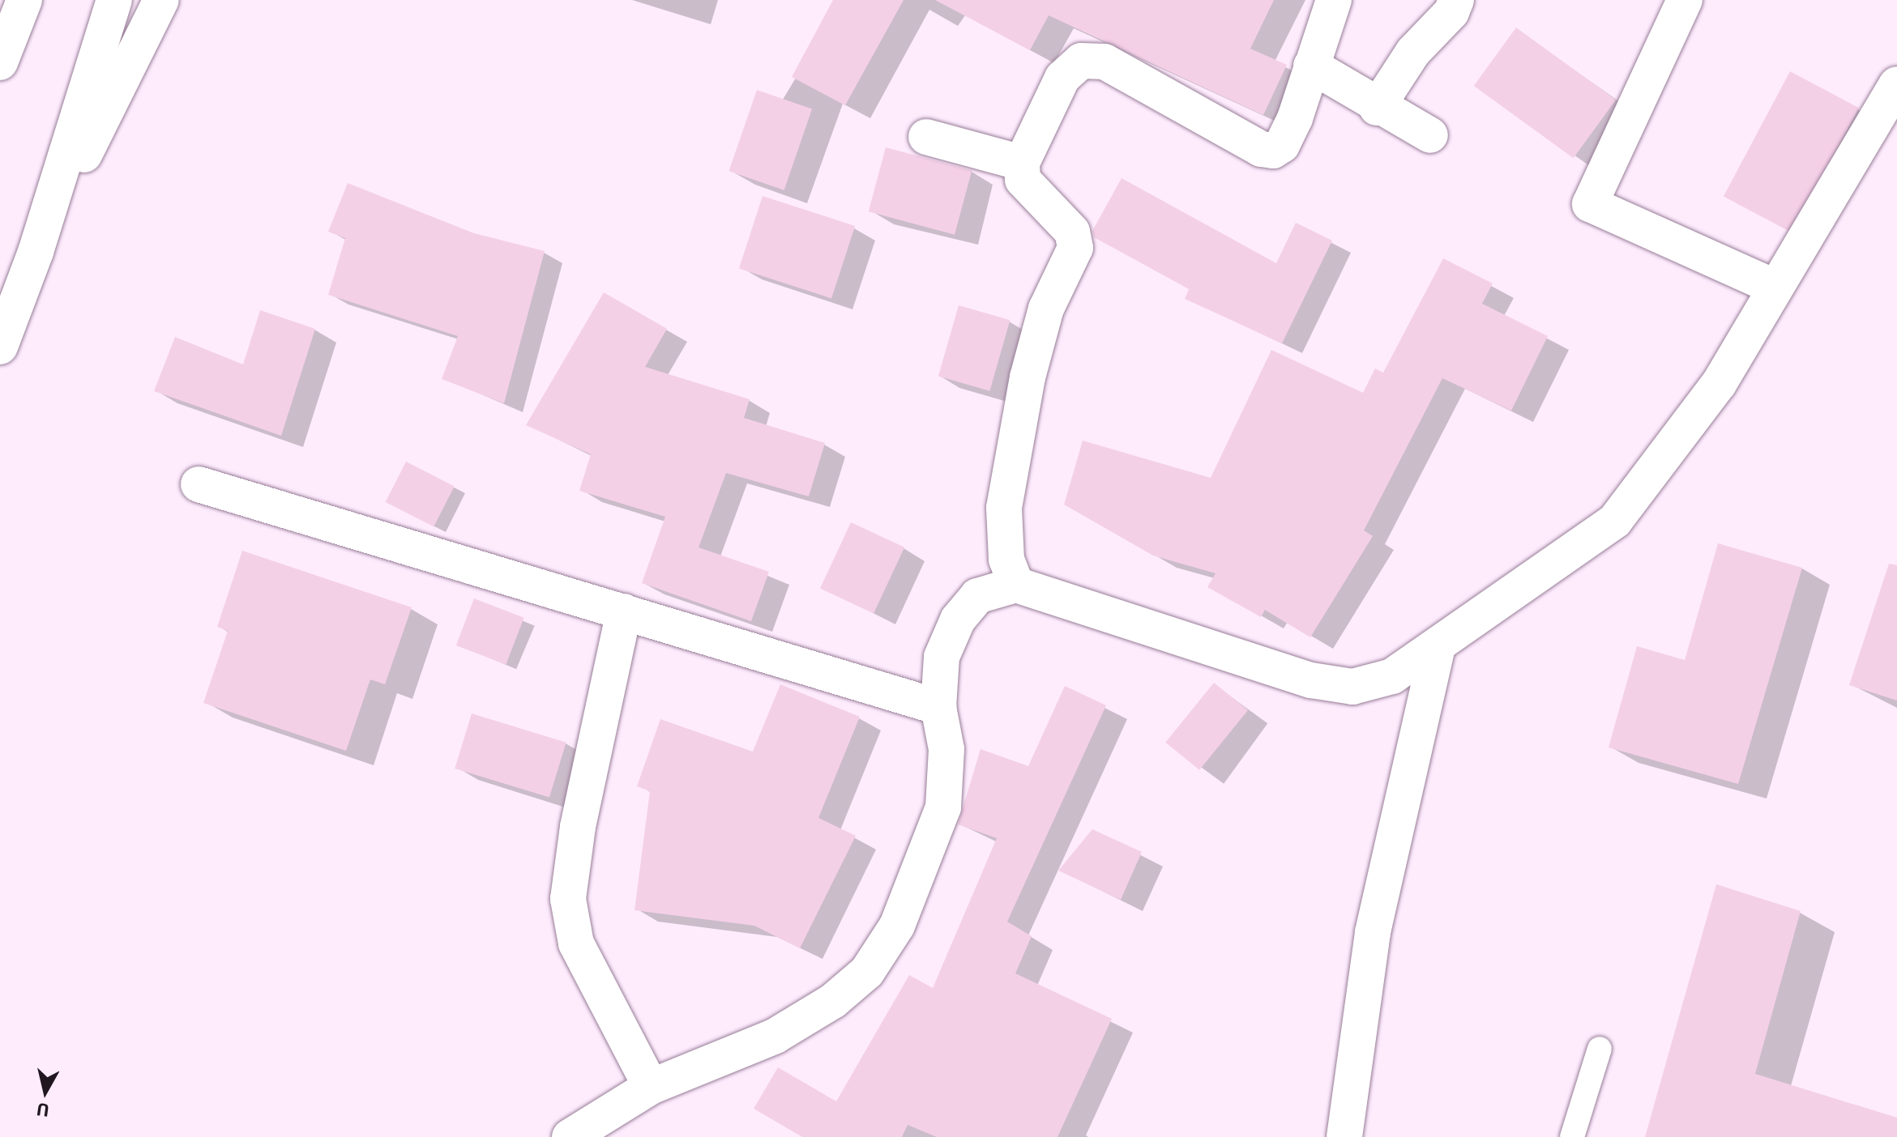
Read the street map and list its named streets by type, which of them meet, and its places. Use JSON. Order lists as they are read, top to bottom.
{
  "north": "bottom"
}
